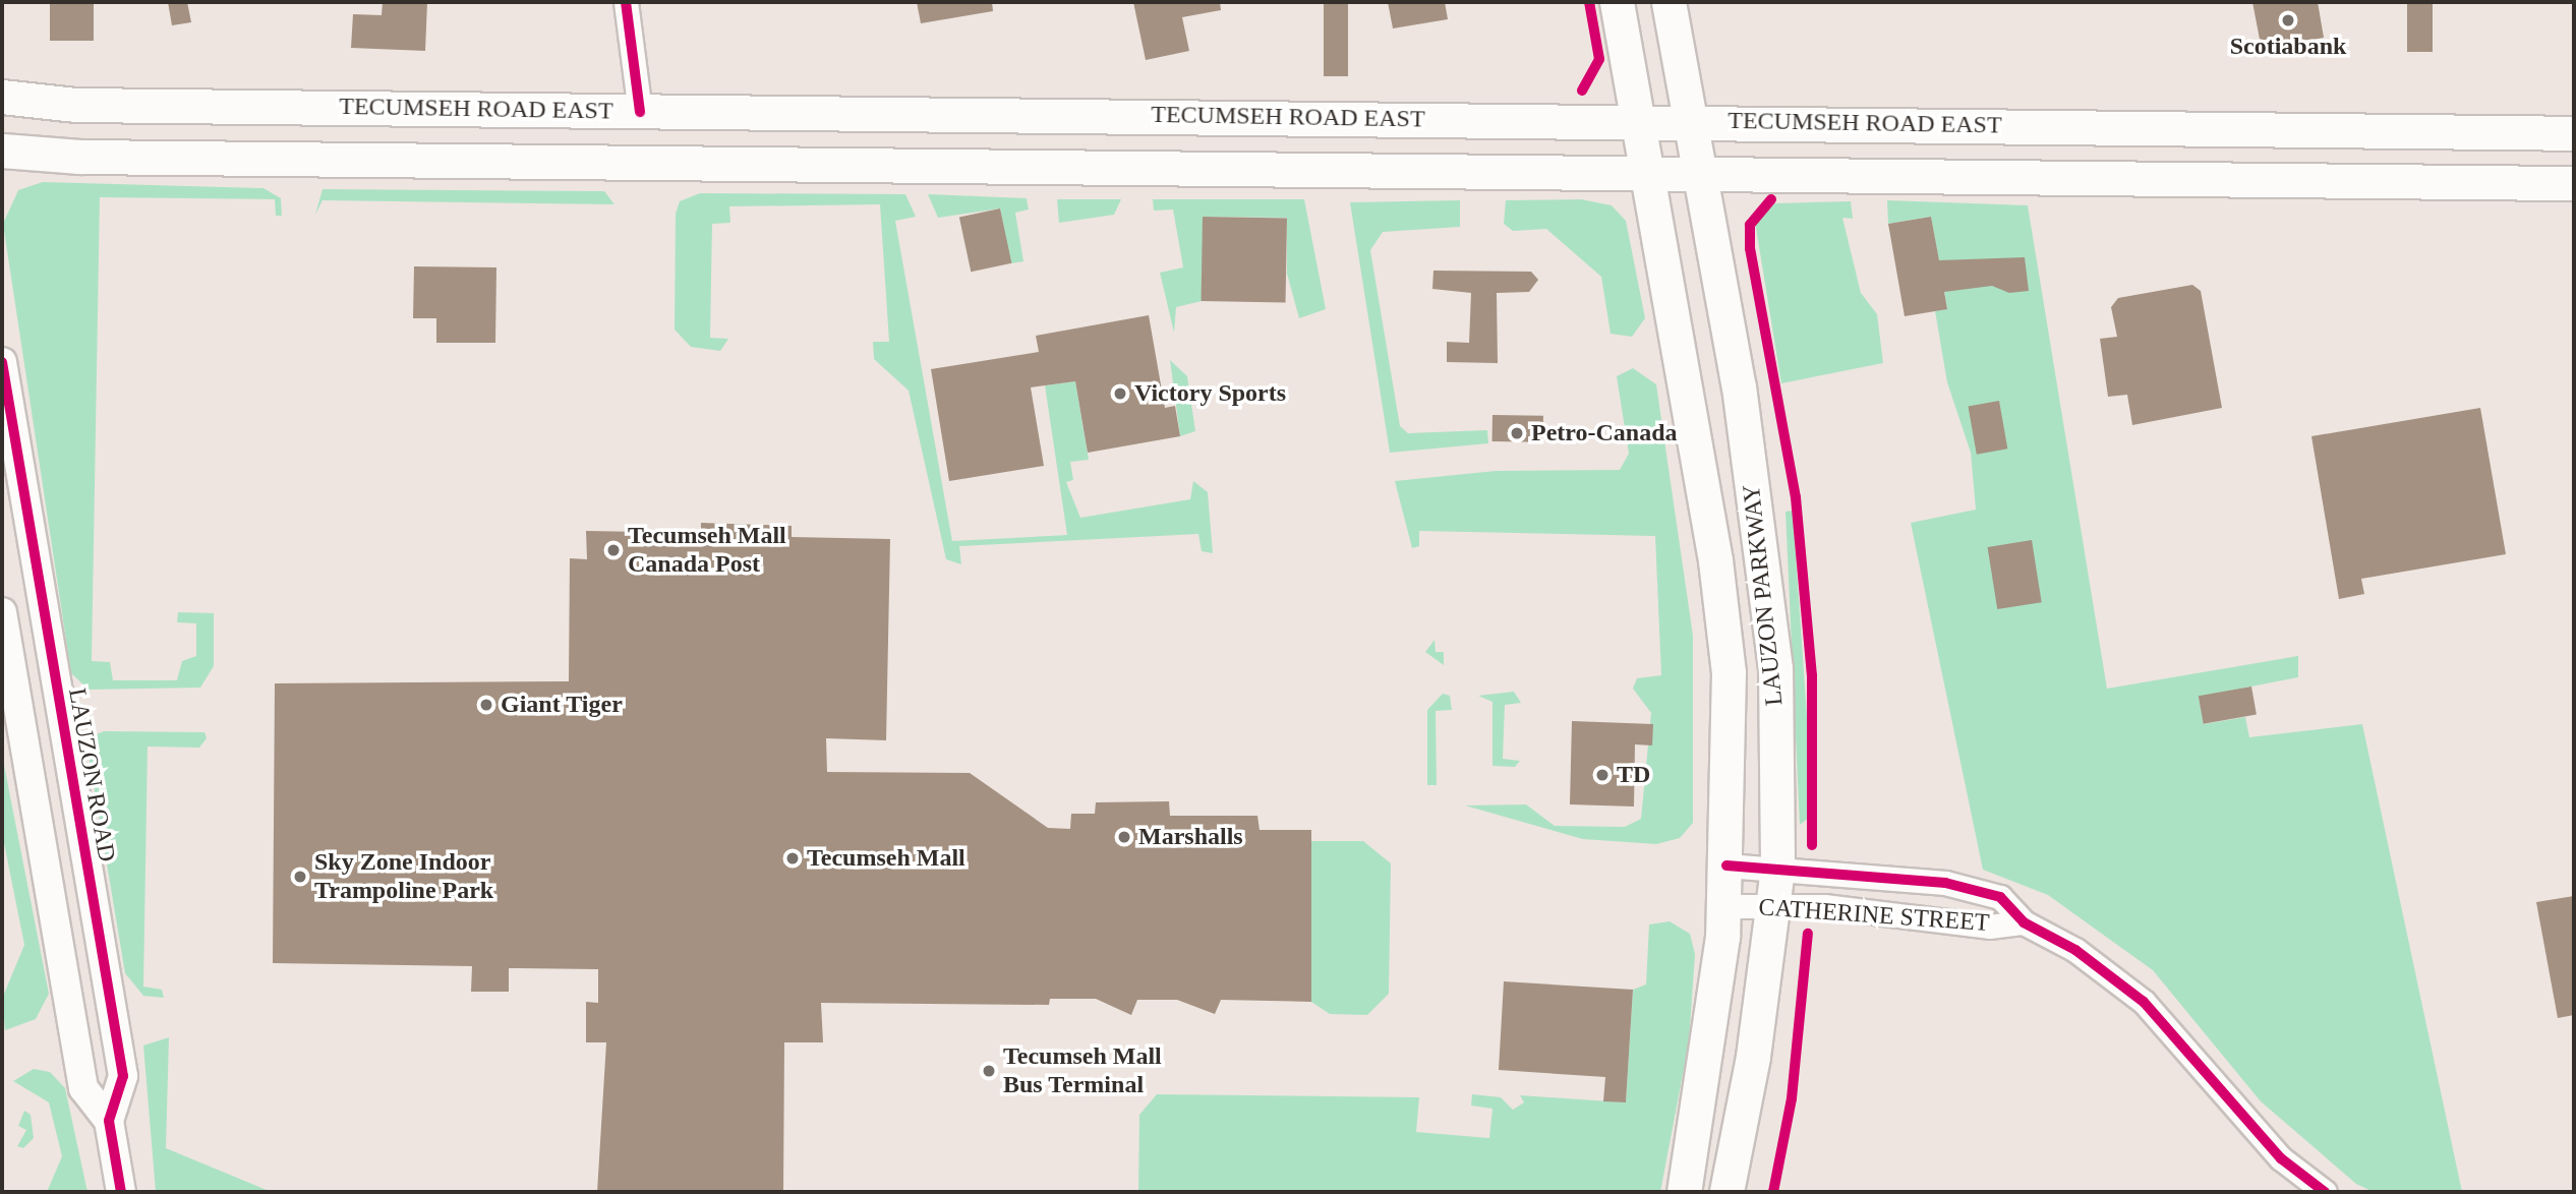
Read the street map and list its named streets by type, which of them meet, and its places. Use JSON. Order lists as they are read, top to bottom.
{
  "streets": {
    "main road": ["TECUMSEH ROAD EAST", "LAUZON PARKWAY"],
    "street": ["LAUZON ROAD", "CATHERINE STREET"]
  },
  "crossings": [
    ["TECUMSEH ROAD EAST", "LAUZON PARKWAY"],
    ["LAUZON PARKWAY", "CATHERINE STREET"]
  ],
  "places": [
    "Scotiabank",
    "Victory Sports",
    "Petro-Canada",
    "Tecumseh Mall Canada Post",
    "Giant Tiger",
    "TD",
    "Marshalls",
    "Tecumseh Mall",
    "Sky Zone Indoor Trampoline Park",
    "Tecumseh Mall Bus Terminal"
  ]
}
